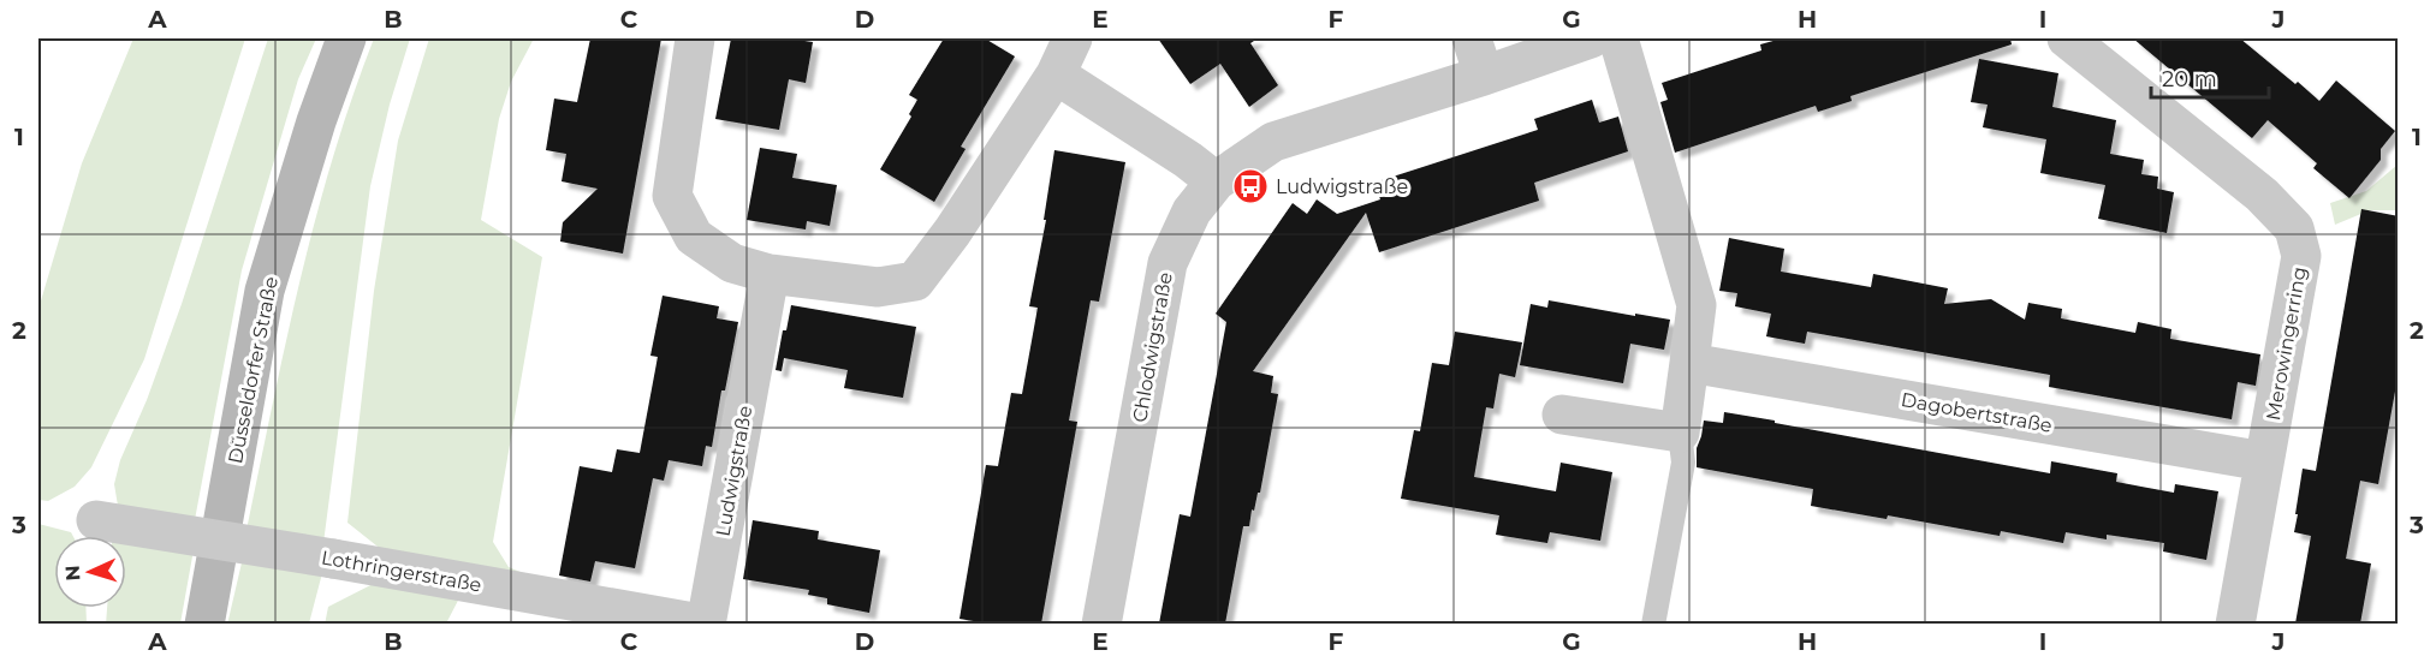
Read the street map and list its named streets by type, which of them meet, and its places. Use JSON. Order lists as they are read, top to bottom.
{
  "streets": {
    "main road": ["Düsseldorfer Straße"],
    "street": [
      "Merowingerring",
      "Chlodwigstraße",
      "Dagobertstraße",
      "Ludwigstraße",
      "Lothringerstraße"
    ]
  },
  "crossings": [
    ["Merowingerring", "Dagobertstraße"],
    ["Ludwigstraße", "Lothringerstraße"]
  ],
  "places": {
    "bus stop": ["Ludwigstraße"]
  },
  "scale_bar": "20 m",
  "north": "left",
  "grid": {
    "columns": [
      "A",
      "B",
      "C",
      "D",
      "E",
      "F",
      "G",
      "H",
      "I",
      "J"
    ],
    "rows": ["1", "2", "3"]
  }
}
